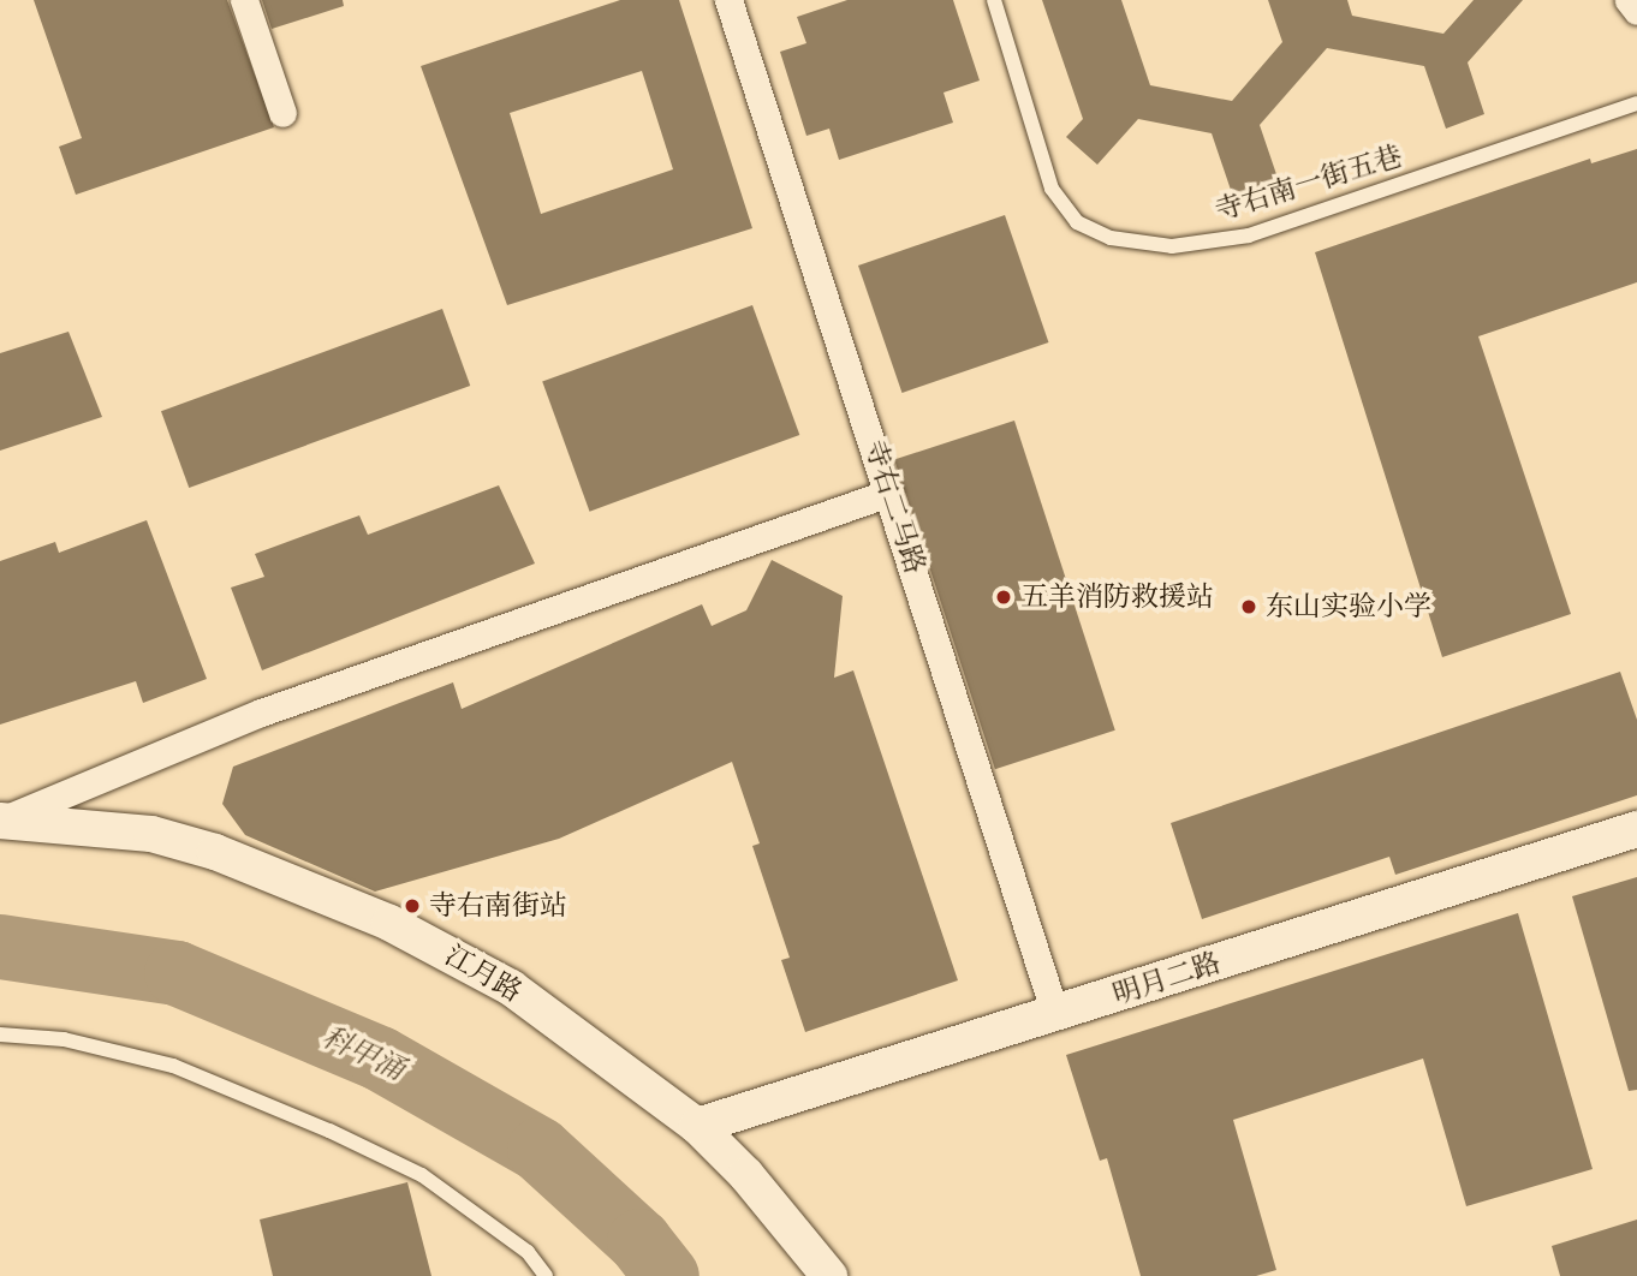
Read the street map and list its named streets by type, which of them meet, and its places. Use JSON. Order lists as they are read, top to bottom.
{
  "streets": {
    "street": ["寺右二马路", "江月路", "明月二路"],
    "lane": ["寺右南一街五巷"]
  },
  "crossings": [
    ["寺右二马路", "明月二路"],
    ["江月路", "明月二路"]
  ],
  "water": ["科甲涌"],
  "places": ["五羊消防救援站", "东山实验小学", "寺右南街站"]
}
